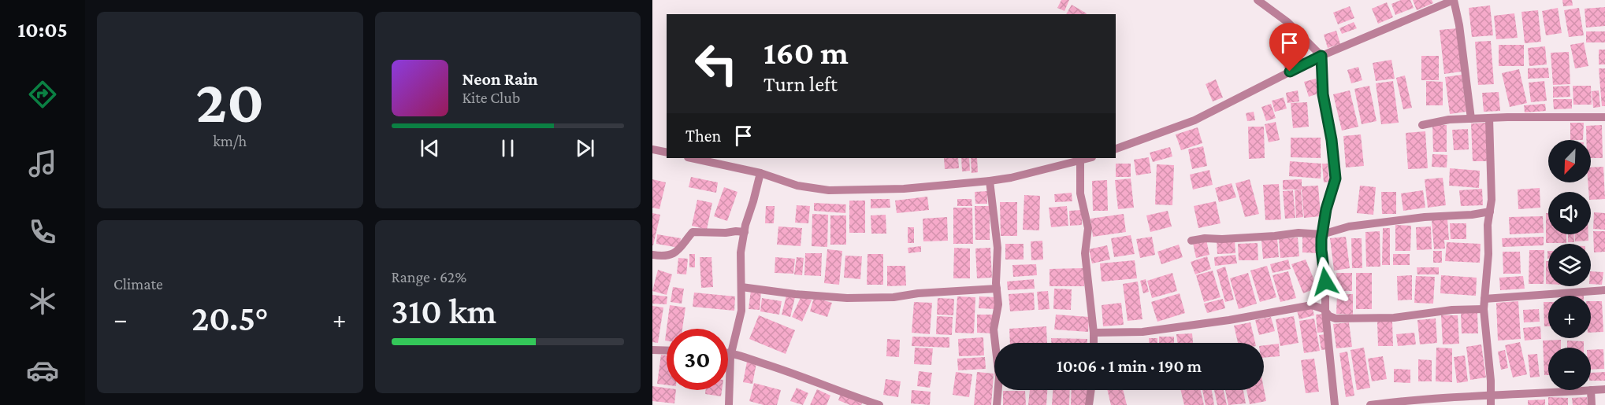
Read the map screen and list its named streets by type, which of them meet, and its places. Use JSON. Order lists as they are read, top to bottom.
{
  "north": "bottom left",
  "page": {
    "tabs": "10:05",
    "tile": [
      ["20", "km/h"],
      "Climate",
      ["Range · 62%", "310 km"]
    ],
    "turn": ["160 m", "Turn left"],
    "song": ["Neon Rain", "Kite Club"],
    "then": "Then",
    "map_buttons": ["+", "−"],
    "heat": ["−", "20.5°", "+"],
    "limit": "30",
    "trip": "10:06 · 1 min · 190 m"
  }
}
